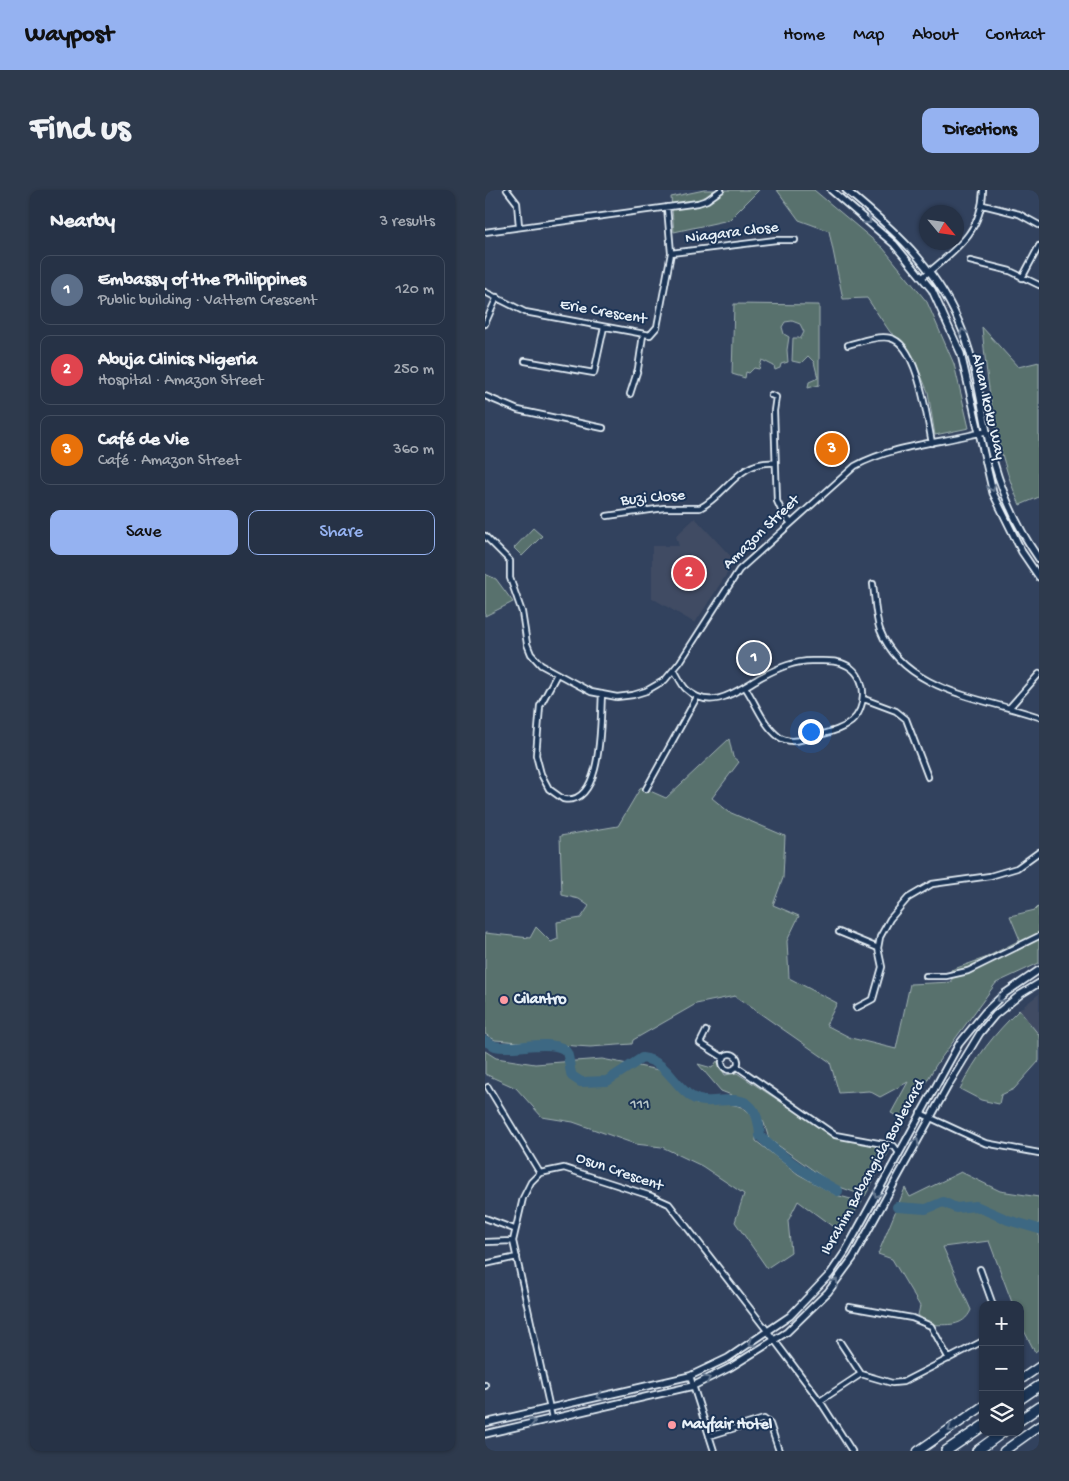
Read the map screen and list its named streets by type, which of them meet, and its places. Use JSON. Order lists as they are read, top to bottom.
{
  "streets": {
    "street": [
      "Niagara Close",
      "Erie Crescent",
      "Alvan Ikoku Way",
      "Buzi Close",
      "Amazon Street",
      "Ibrahim Babangida Boulevard",
      "Osun Crescent"
    ]
  },
  "crossings": [
    ["Niagara Close", "Erie Crescent"],
    ["Alvan Ikoku Way", "Amazon Street"],
    ["Ibrahim Babangida Boulevard", "Osun Crescent"]
  ],
  "parks": ["111"],
  "places": ["Cilantro", "Mayfair Hotel"],
  "north": "bottom right",
  "page": {
    "header": "Waypost",
    "nav": [
      "Home",
      "Map",
      "About",
      "Contact"
    ],
    "buttons": [
      "Directions",
      ["Save", "Share"]
    ],
    "title": "Find us",
    "heading": ["Nearby", "3 results"],
    "list": [
      {
        "mark": "1",
        "name": "Embassy of the Philippines",
        "note": "Public building · Vattern Crescent",
        "value": "120 m"
      },
      {
        "mark": "2",
        "name": "Abuja Clinics Nigeria",
        "note": "Hospital · Amazon Street",
        "value": "250 m"
      },
      {
        "mark": "3",
        "name": "Café de Vie",
        "note": "Café · Amazon Street",
        "value": "360 m"
      }
    ],
    "pins": ["3", "2", "1"],
    "map_buttons": ["+", "−"]
  }
}
